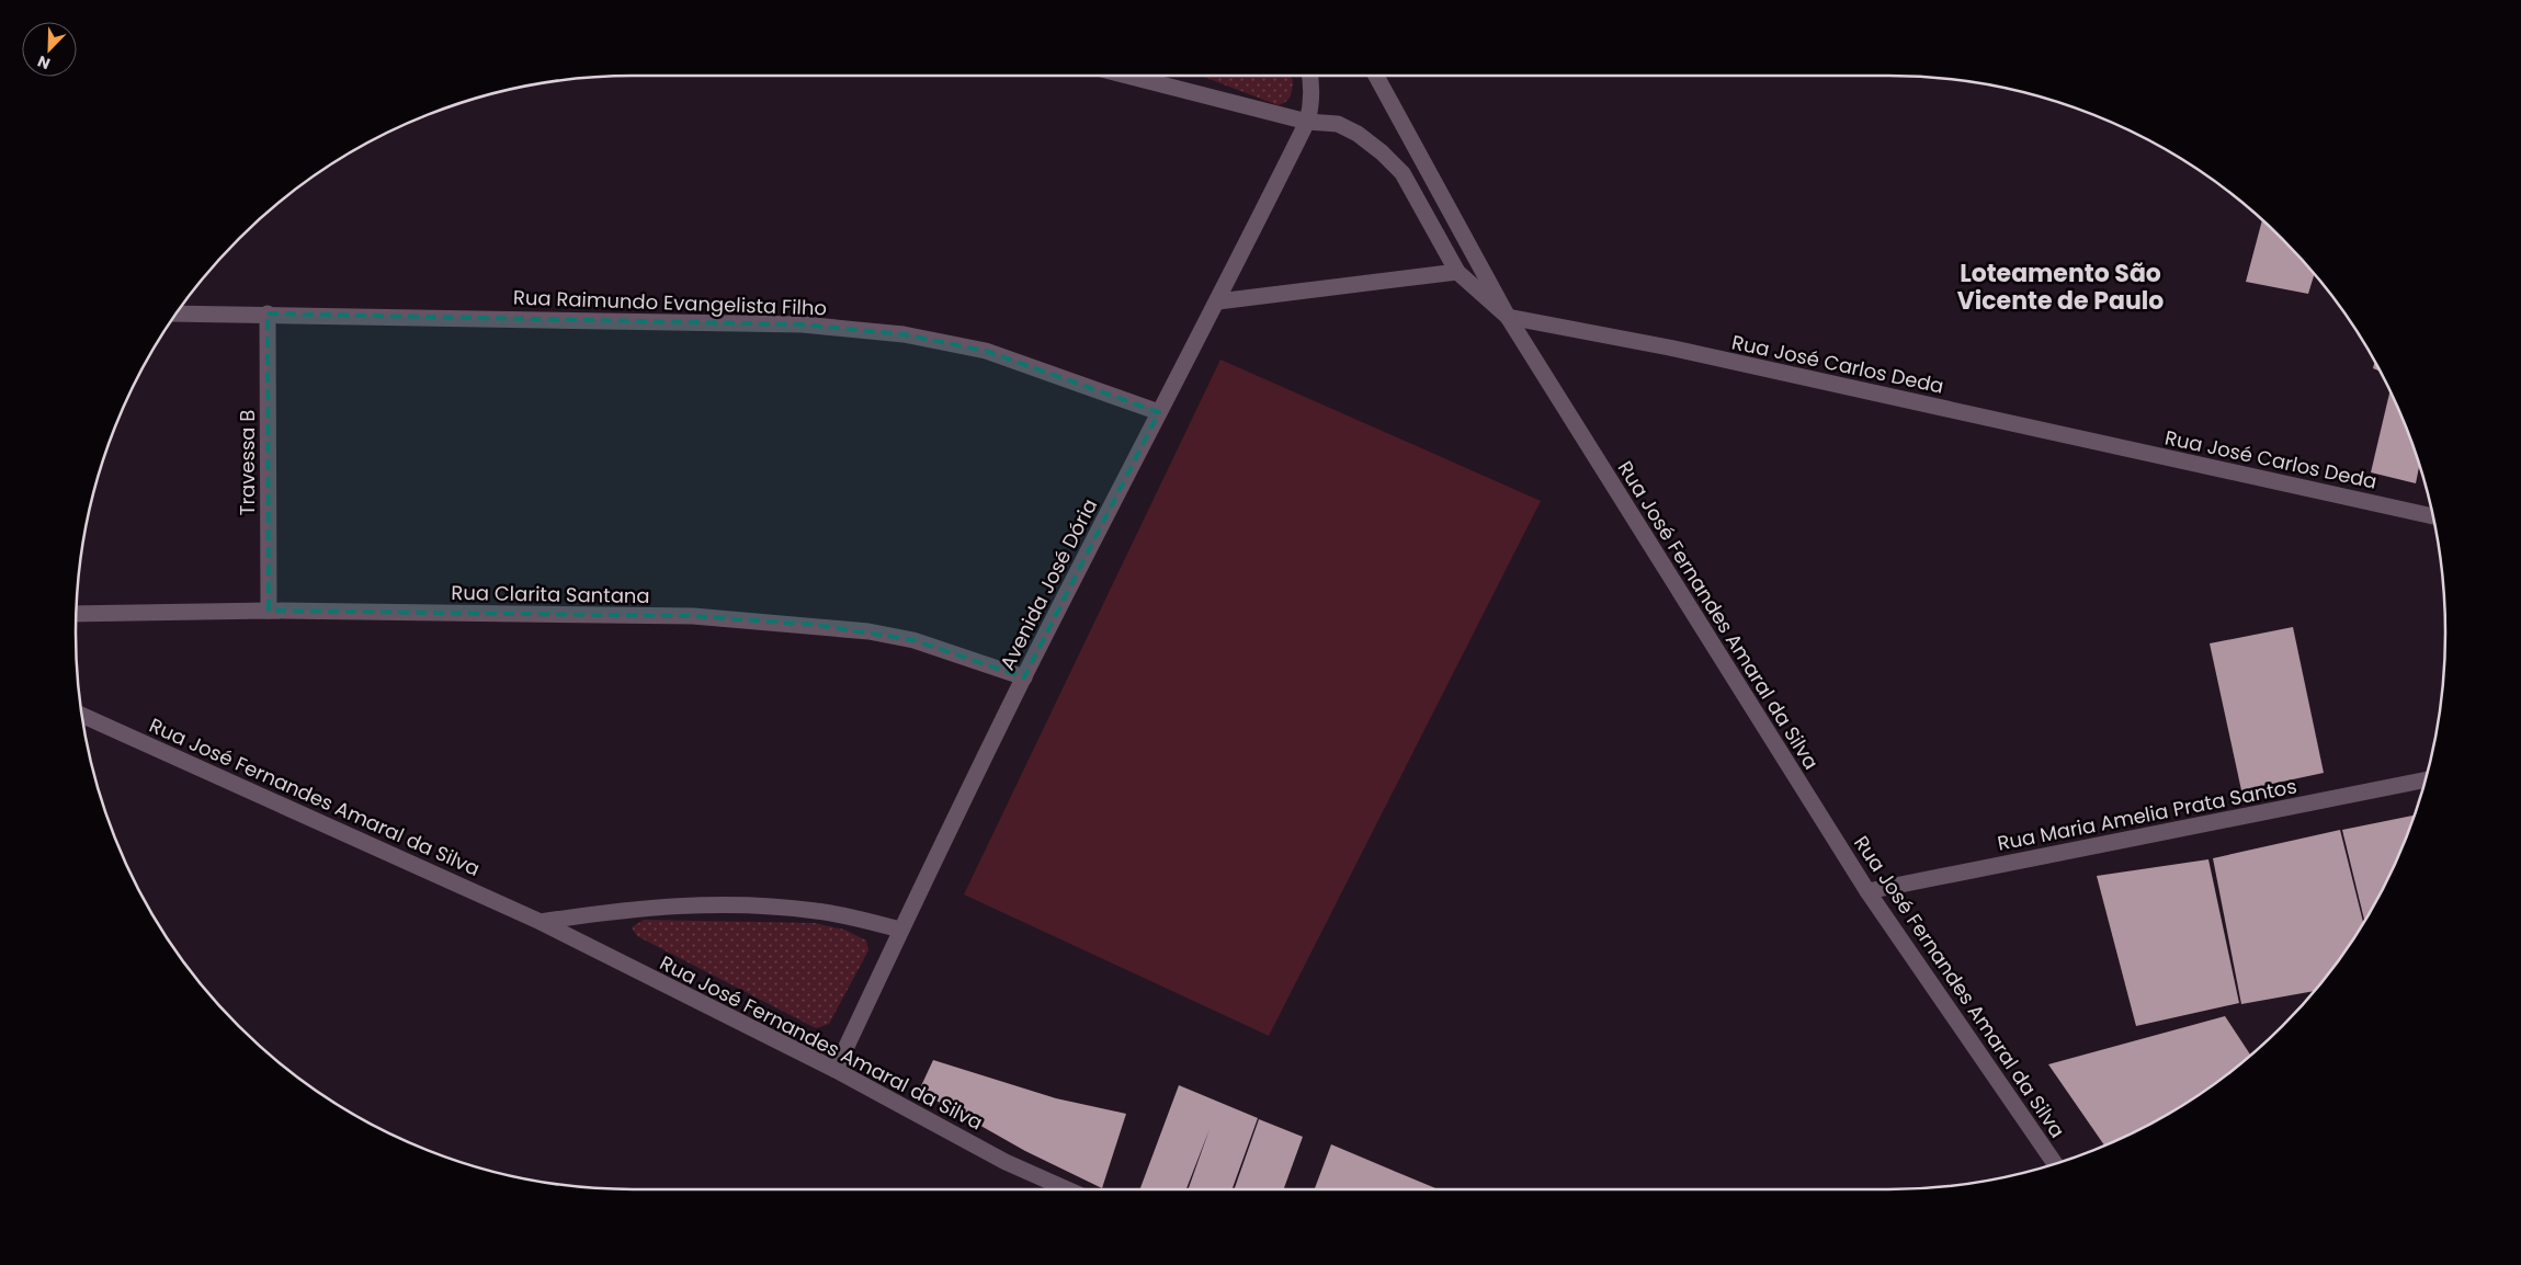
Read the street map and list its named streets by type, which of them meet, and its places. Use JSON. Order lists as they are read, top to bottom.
{
  "streets": {
    "street": [
      "Rua Raimundo Evangelista Filho",
      "Rua José Carlos Deda",
      "Travessa B",
      "Avenida José Dória",
      "Rua Clarita Santana",
      "Rua José Fernandes Amaral da Silva",
      "Rua Maria Amelia Prata Santos"
    ]
  },
  "crossings": [
    ["Rua Raimundo Evangelista Filho", "Travessa B"],
    ["Rua Raimundo Evangelista Filho", "Avenida José Dória"],
    ["Rua José Carlos Deda", "Rua José Fernandes Amaral da Silva"],
    ["Travessa B", "Rua Clarita Santana"],
    ["Avenida José Dória", "Rua Clarita Santana"],
    ["Avenida José Dória", "Rua José Fernandes Amaral da Silva"],
    ["Rua José Fernandes Amaral da Silva", "Rua Maria Amelia Prata Santos"]
  ],
  "districts": ["Loteamento São Vicente de Paulo"],
  "north": "bottom left"
}
